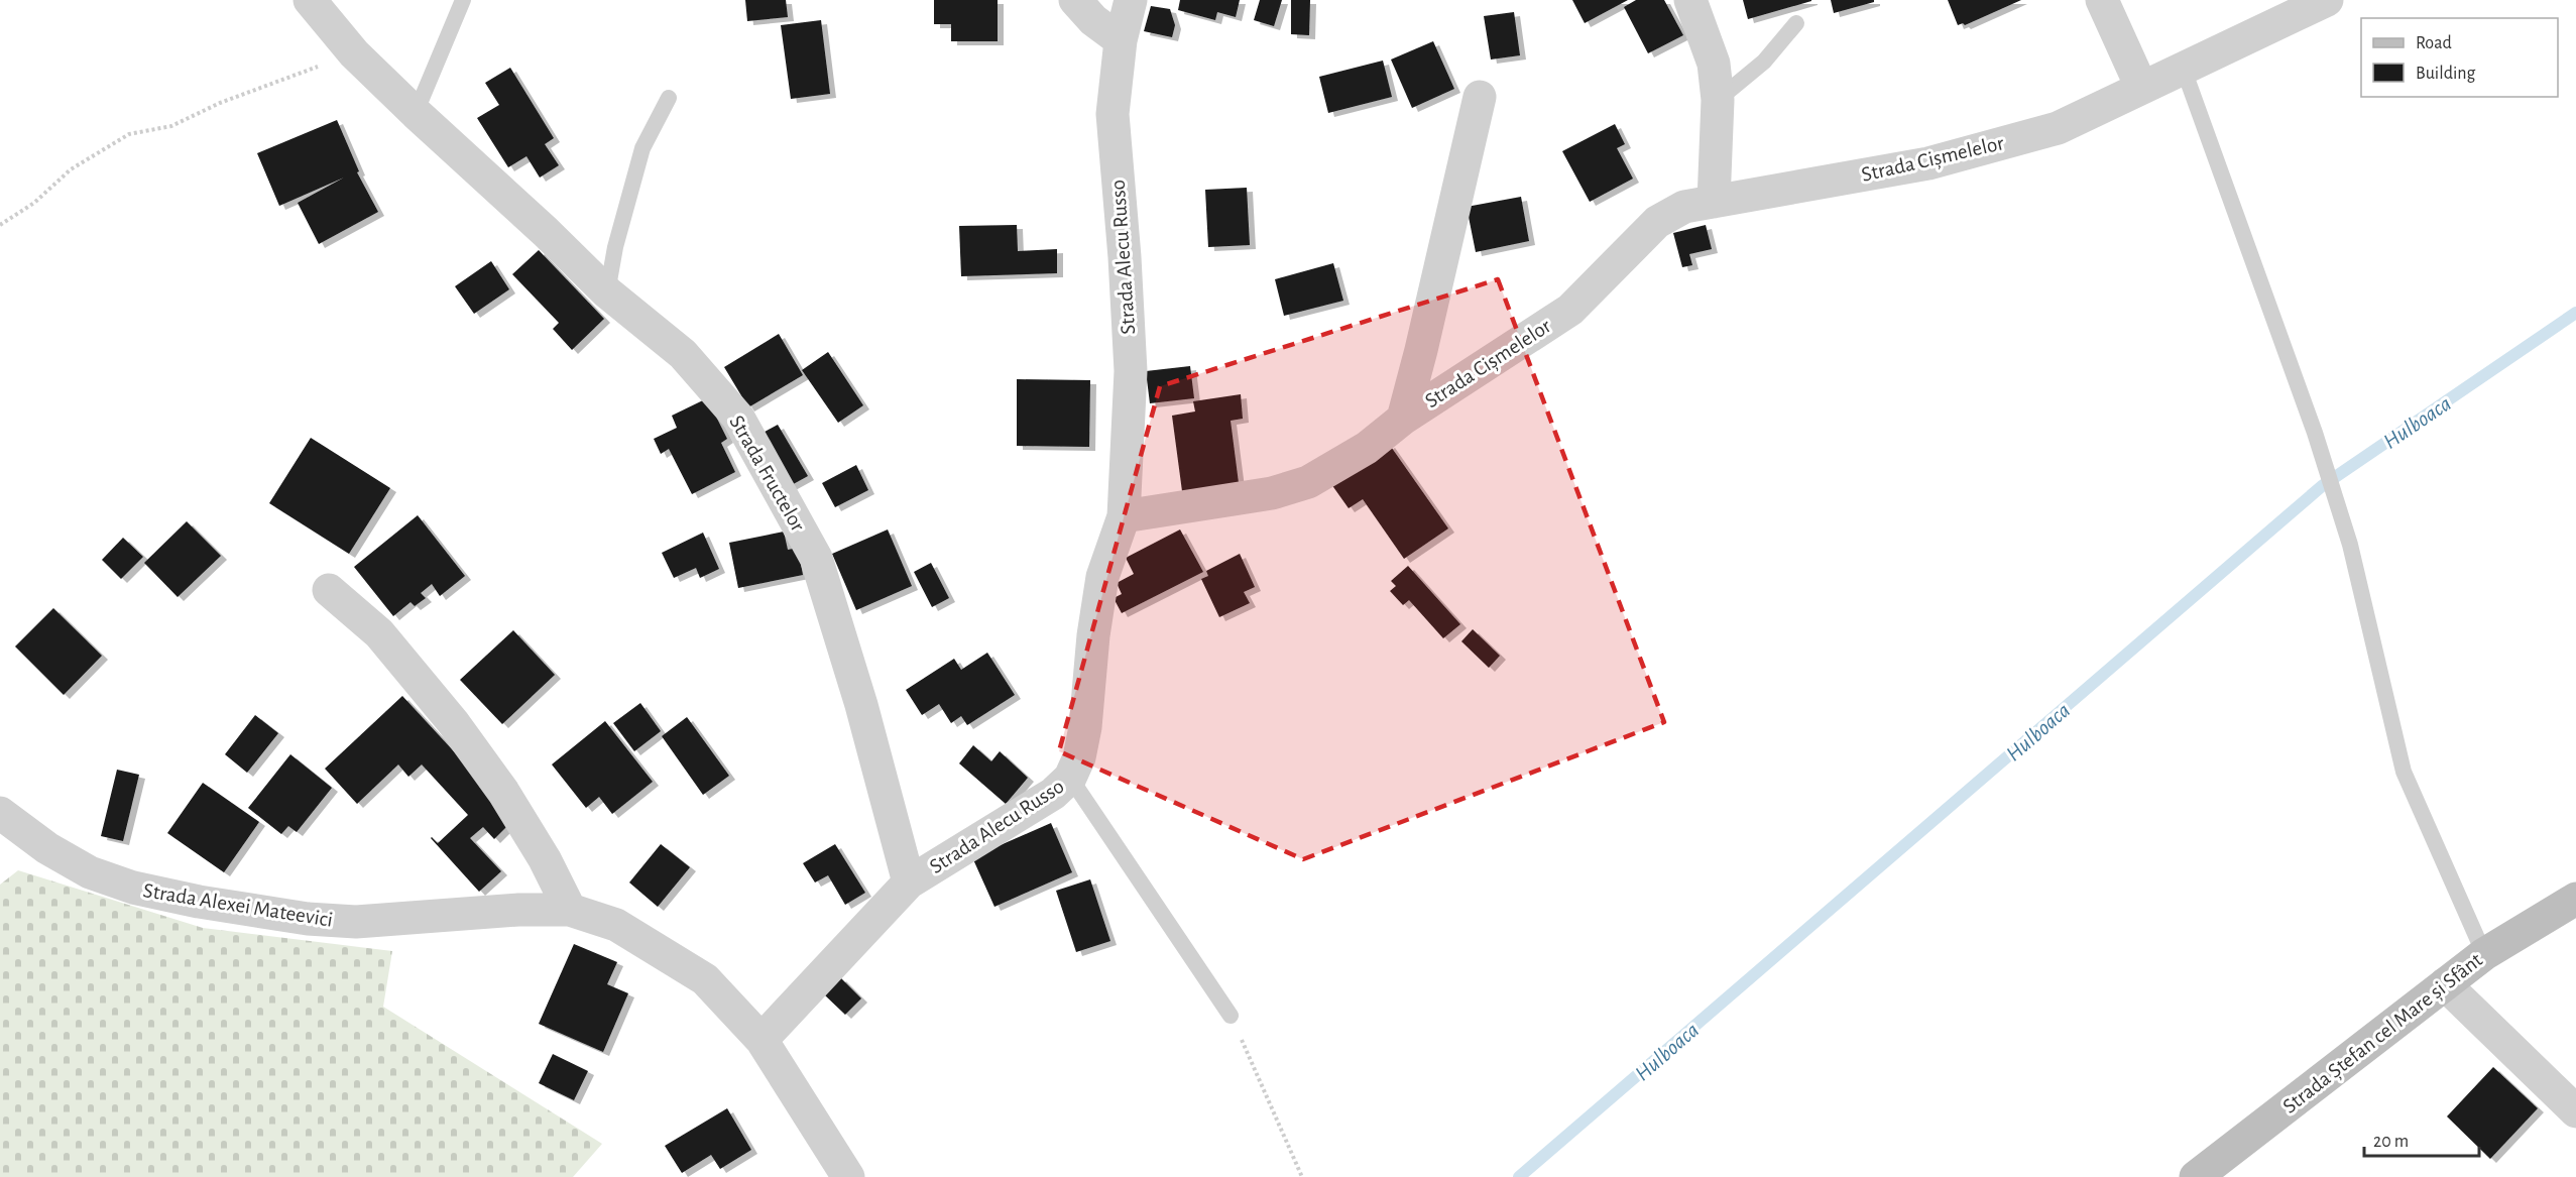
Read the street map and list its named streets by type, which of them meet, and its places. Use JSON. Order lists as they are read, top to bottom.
{
  "streets": {
    "street": [
      "Strada Cișmelelor",
      "Strada Alecu Russo",
      "Strada Fructelor",
      "Strada Alexei Mateevici",
      "Strada Ștefan cel Mare și Sfânt"
    ]
  },
  "crossings": [
    ["Strada Cișmelelor", "Strada Alecu Russo"],
    ["Strada Alecu Russo", "Strada Fructelor"],
    ["Strada Alecu Russo", "Strada Alexei Mateevici"]
  ],
  "water": ["Hulboaca"],
  "legend": ["Road", "Building"],
  "scale_bar": "20 m"
}
